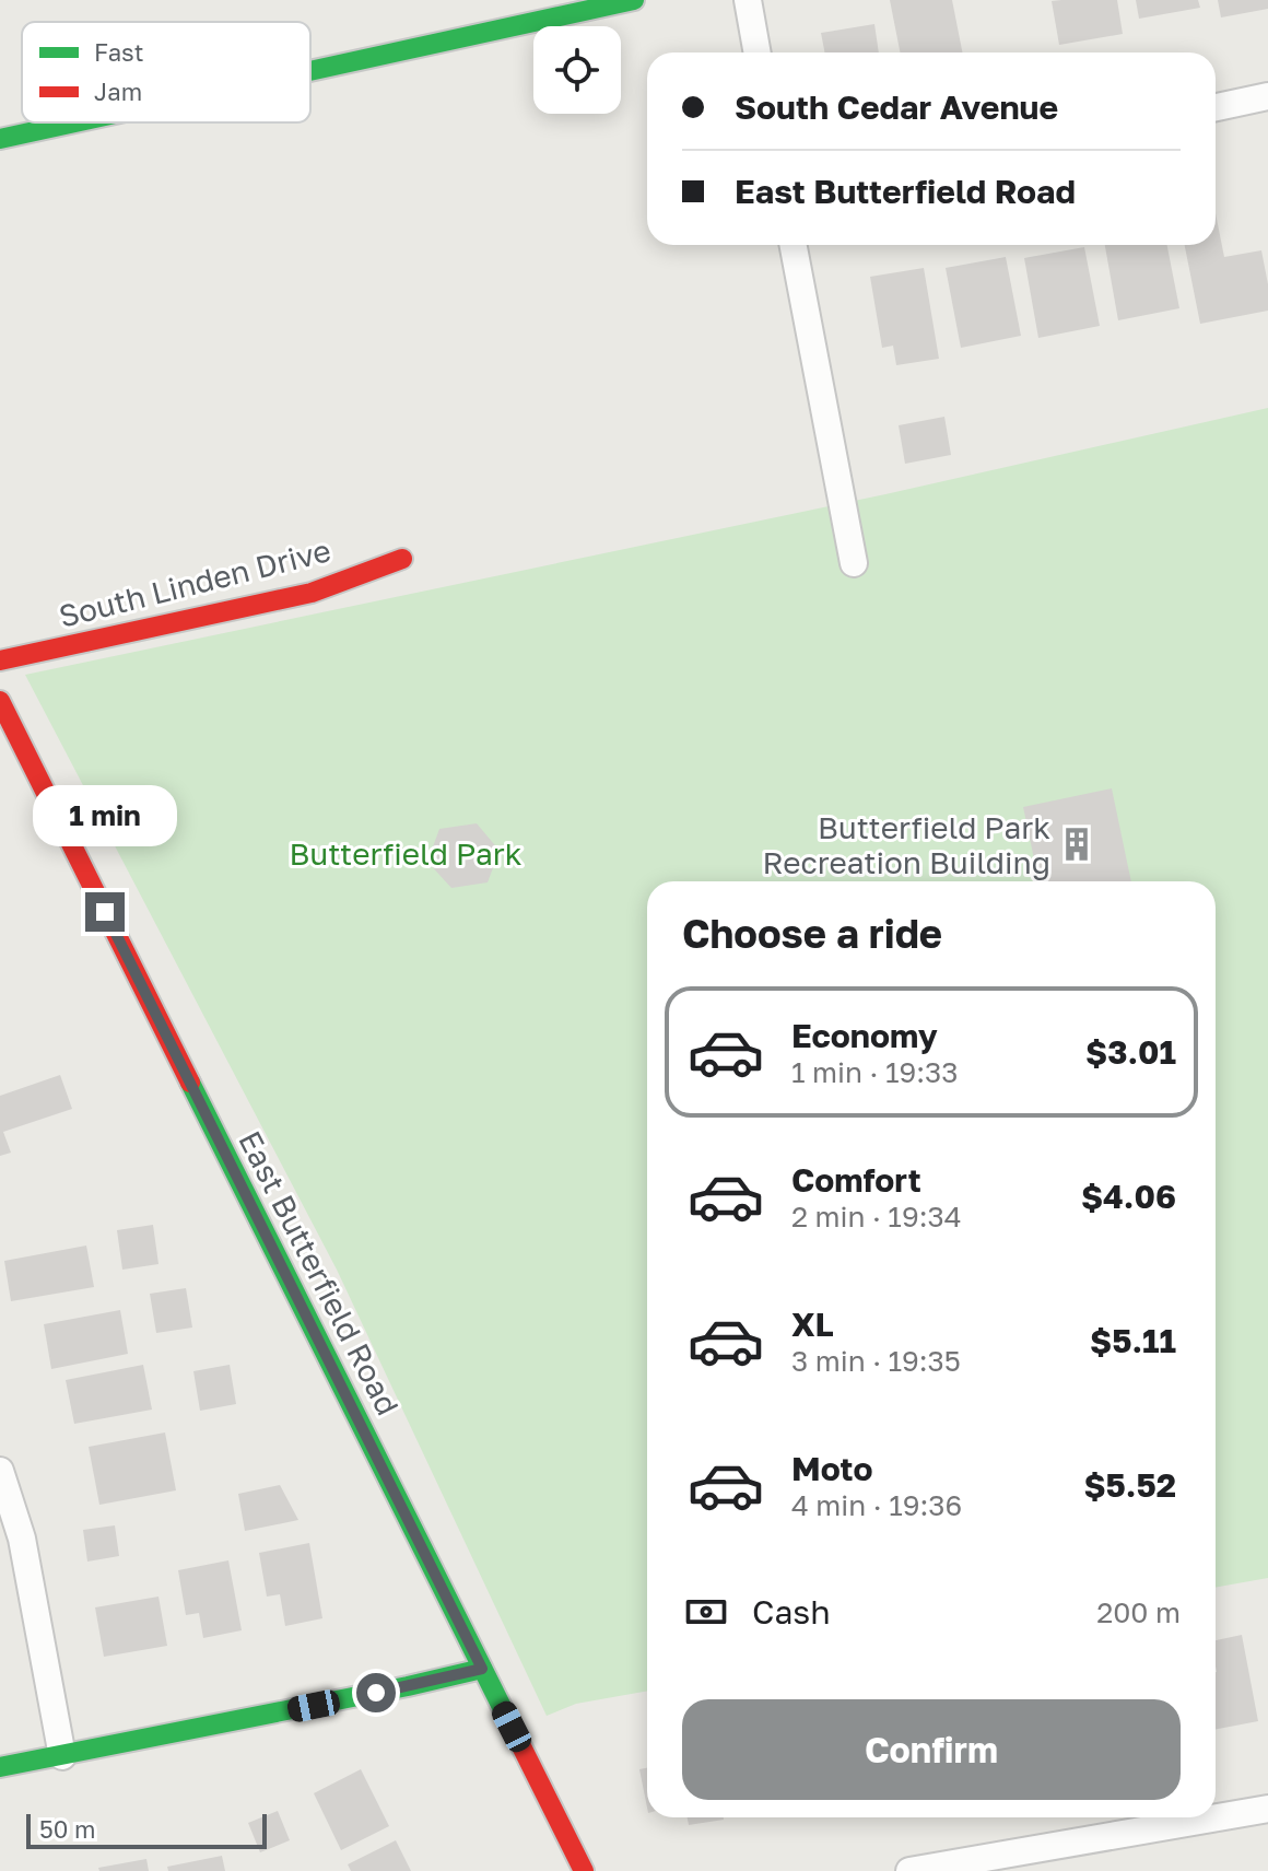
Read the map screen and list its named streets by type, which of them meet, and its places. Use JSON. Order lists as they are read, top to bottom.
{
  "streets": {
    "street": ["South Linden Drive", "East Butterfield Road"]
  },
  "parks": ["Butterfield Park"],
  "places": {
    "building": ["Butterfield Park Recreation Building"]
  },
  "legend": ["Fast", "Jam"],
  "scale_bar": "50 m",
  "page": {
    "banner": ["South Cedar Avenue", "East Butterfield Road"],
    "bubble": "1 min",
    "heading": "Choose a ride",
    "list": [
      {
        "name": "Economy",
        "note": "1 min · 19:33",
        "value": "$3.01"
      },
      {
        "name": "Comfort",
        "note": "2 min · 19:34",
        "value": "$4.06"
      },
      {
        "name": "XL",
        "note": "3 min · 19:35",
        "value": "$5.11"
      },
      {
        "name": "Moto",
        "note": "4 min · 19:36",
        "value": "$5.52"
      }
    ],
    "pay": ["Cash", "200 m"],
    "buttons": "Confirm",
    "scale": "50 m"
  }
}
